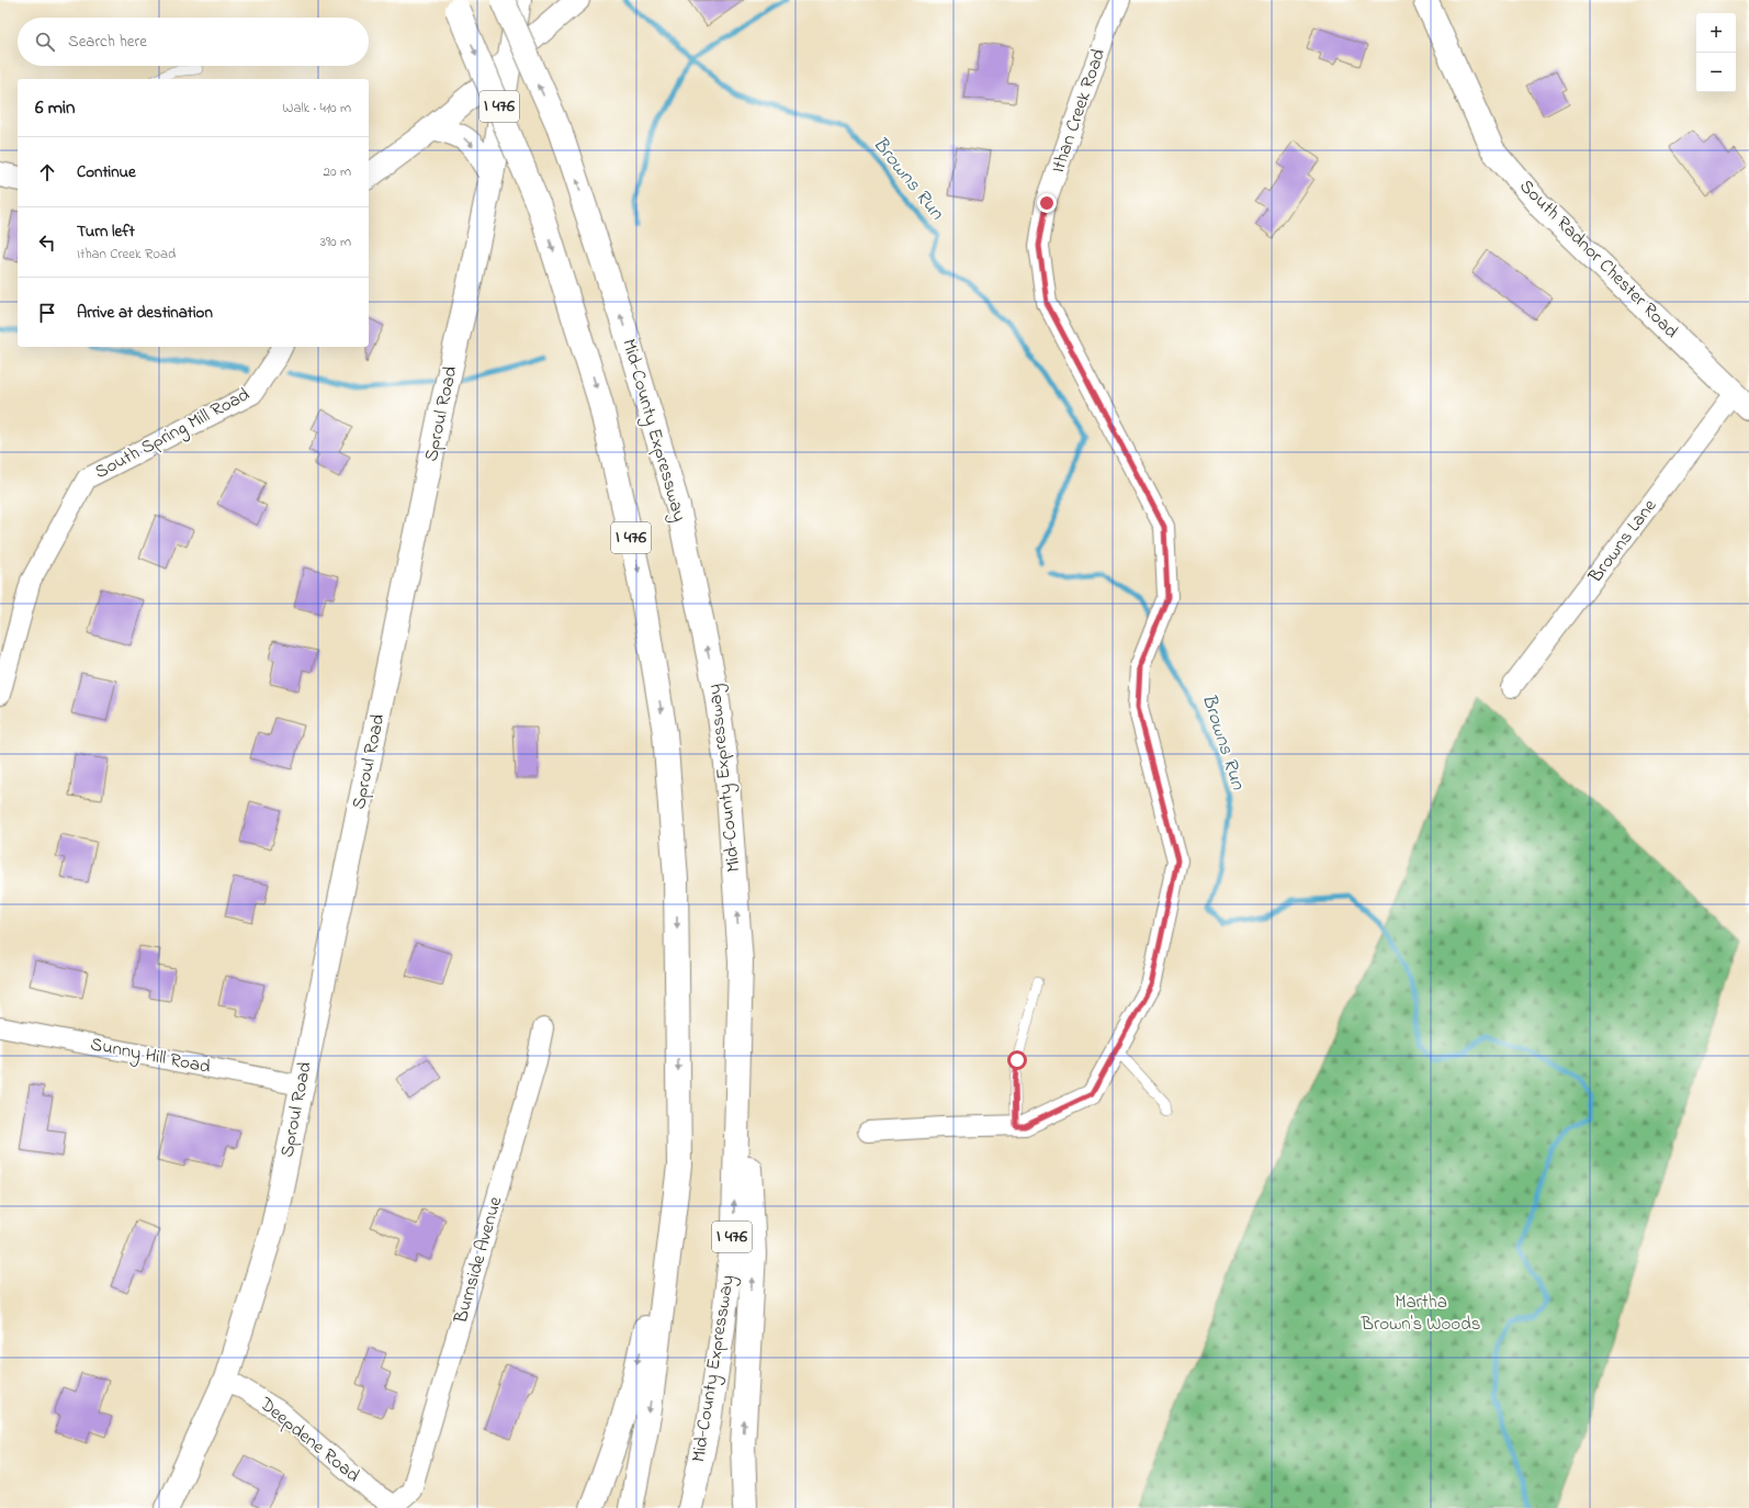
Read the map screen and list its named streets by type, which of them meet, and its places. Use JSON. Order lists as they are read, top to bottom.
{
  "streets": {
    "main road": [
      "I 476",
      "South Radnor Chester Road",
      "Sproul Road",
      "Mid-County Expressway"
    ],
    "street": [
      "Ithan Creek Road",
      "South Spring Mill Road",
      "Browns Lane",
      "Sunny Hill Road",
      "Burnside Avenue",
      "Deepdene Road"
    ]
  },
  "crossings": [
    ["South Radnor Chester Road", "Browns Lane"],
    ["Sproul Road", "Sunny Hill Road"],
    ["Sproul Road", "Deepdene Road"],
    ["Burnside Avenue", "Deepdene Road"]
  ],
  "water": ["Browns Run"],
  "parks": ["Martha Brown's Woods"],
  "page": {
    "map_buttons": ["+", "−"],
    "search": "Search here",
    "heading": ["6 min", "Walk · 410 m"],
    "list": [
      ["Continue", "20 m"],
      ["Turn left", "Ithan Creek Road", "390 m"],
      "Arrive at destination"
    ]
  }
}
